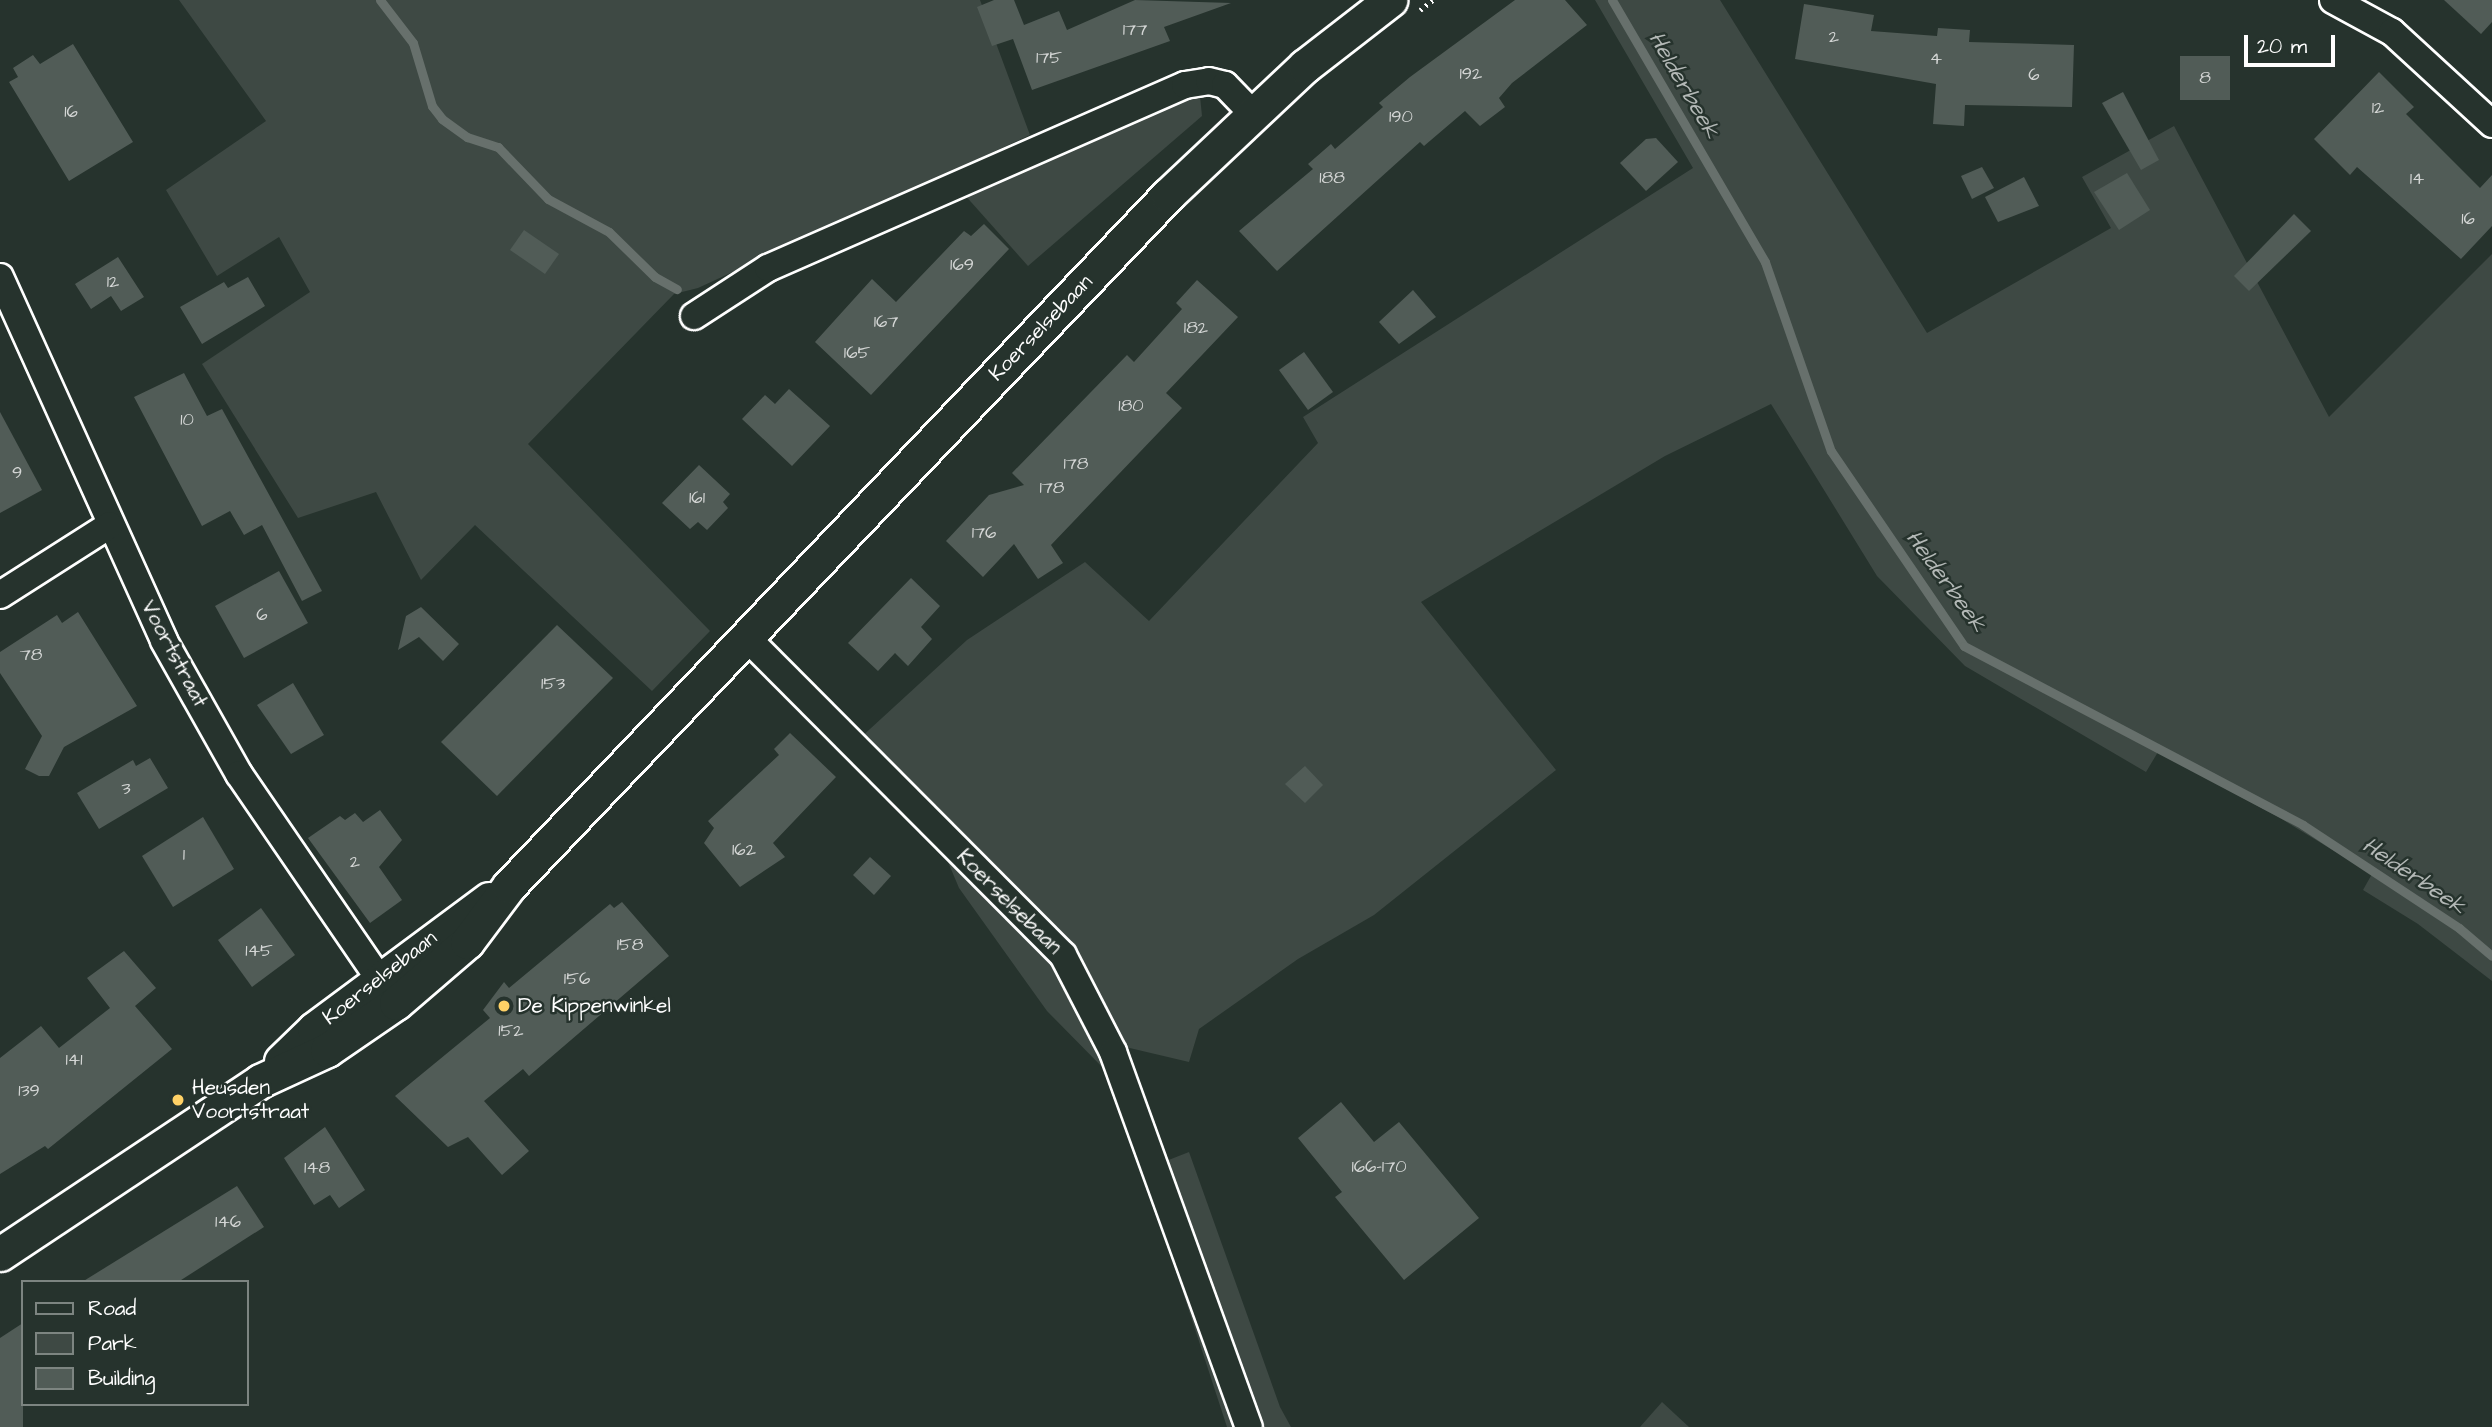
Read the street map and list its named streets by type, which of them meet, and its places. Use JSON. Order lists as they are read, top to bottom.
{
  "streets": {
    "street": ["Koerselsebaan", "Voortstraat"]
  },
  "crossings": [
    ["Koerselsebaan", "Voortstraat"]
  ],
  "water": ["Helderbeek"],
  "places": ["De Kippenwinkel", "Heusden Voortstraat"],
  "house_numbers": [
    "177",
    "2",
    "175",
    "4",
    "192",
    "6",
    "8",
    "12",
    "16",
    "190",
    "188",
    "14",
    "16",
    "169",
    "12",
    "167",
    "182",
    "165",
    "180",
    "10",
    "178",
    "9",
    "178",
    "161",
    "176",
    "6",
    "78",
    "153",
    "3",
    "162",
    "1",
    "2",
    "158",
    "145",
    "156",
    "152",
    "141",
    "139",
    "166-170",
    "148",
    "146"
  ],
  "legend": ["Road", "Park", "Building"],
  "scale_bar": "20 m"
}
